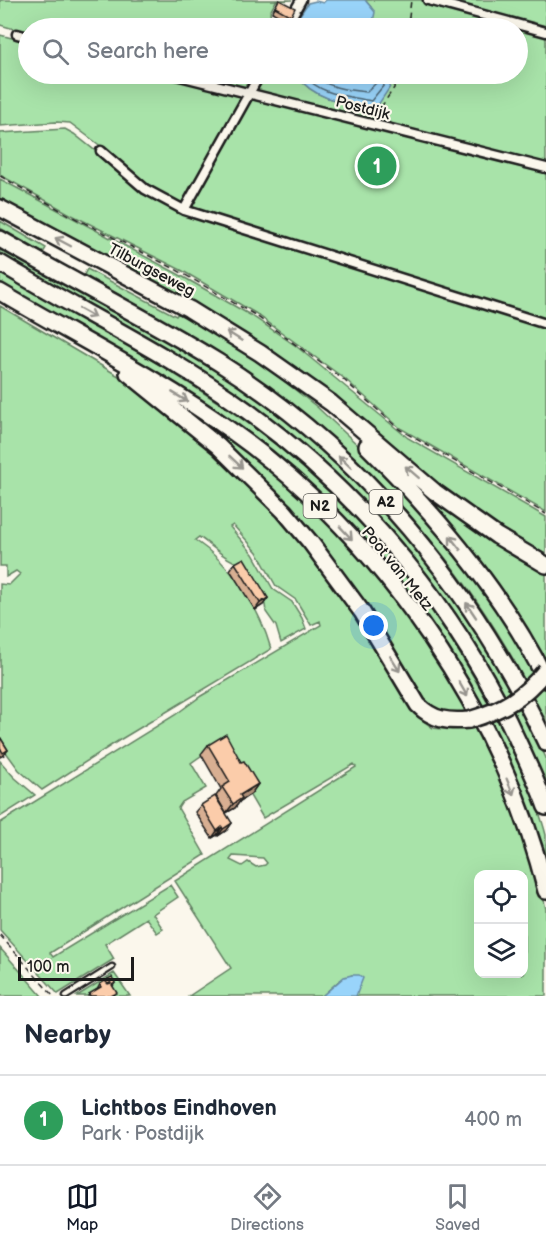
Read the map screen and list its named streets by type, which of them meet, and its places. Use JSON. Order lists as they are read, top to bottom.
{
  "streets": {
    "highway": [
      "Tilburgseweg",
      "A2",
      "N2",
      "Poot van Metz"
    ],
    "street": ["Postdijk"]
  },
  "crossings": [
    ["N2", "Poot van Metz"]
  ],
  "scale_bar": "100 m",
  "page": {
    "search": "Search here",
    "pins": "1",
    "scale": "100 m",
    "heading": "Nearby",
    "list": [
      {
        "mark": "1",
        "name": "Lichtbos Eindhoven",
        "note": "Park · Postdijk",
        "value": "400 m"
      }
    ],
    "nav": ["Map", "Directions", "Saved"]
  }
}
